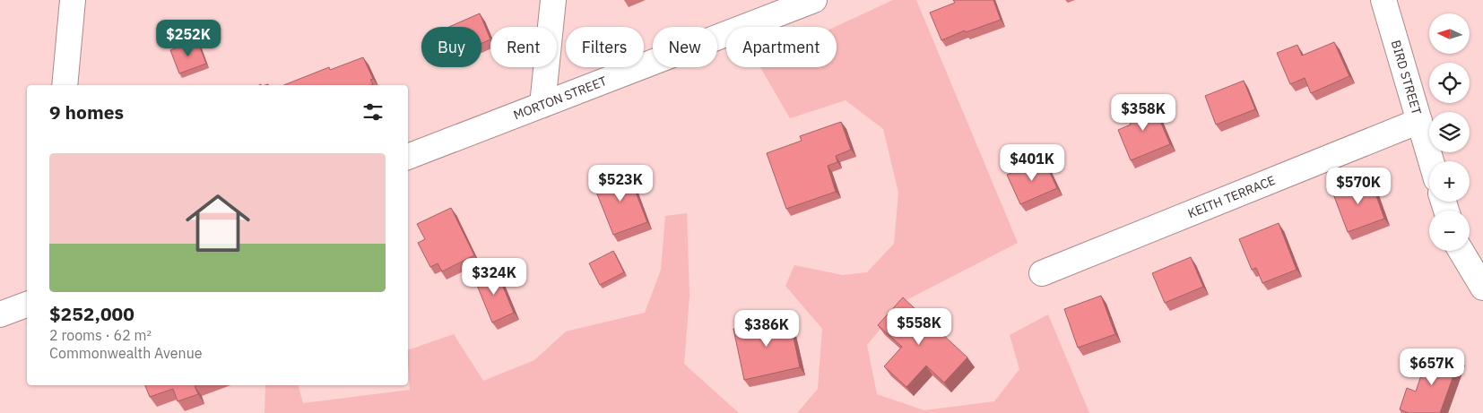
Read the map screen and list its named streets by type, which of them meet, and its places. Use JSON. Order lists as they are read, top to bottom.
{
  "streets": {
    "street": ["BIRD STREET", "MORTON STREET", "KEITH TERRACE"]
  },
  "crossings": [
    ["BIRD STREET", "KEITH TERRACE"]
  ],
  "north": "left",
  "page": {
    "map_buttons": ["+", "−"],
    "price": [
      "$252K",
      "$358K",
      "$401K",
      "$523K",
      "$570K",
      "$324K",
      "$558K",
      "$386K",
      "$657K"
    ],
    "chip": [
      "Buy",
      "Rent",
      "Filters",
      "New",
      "Apartment"
    ],
    "heading": "9 homes",
    "list": [
      {
        "name": "$252,000",
        "note": "2 rooms · 62 m² · Commonwealth Avenue"
      }
    ]
  }
}
